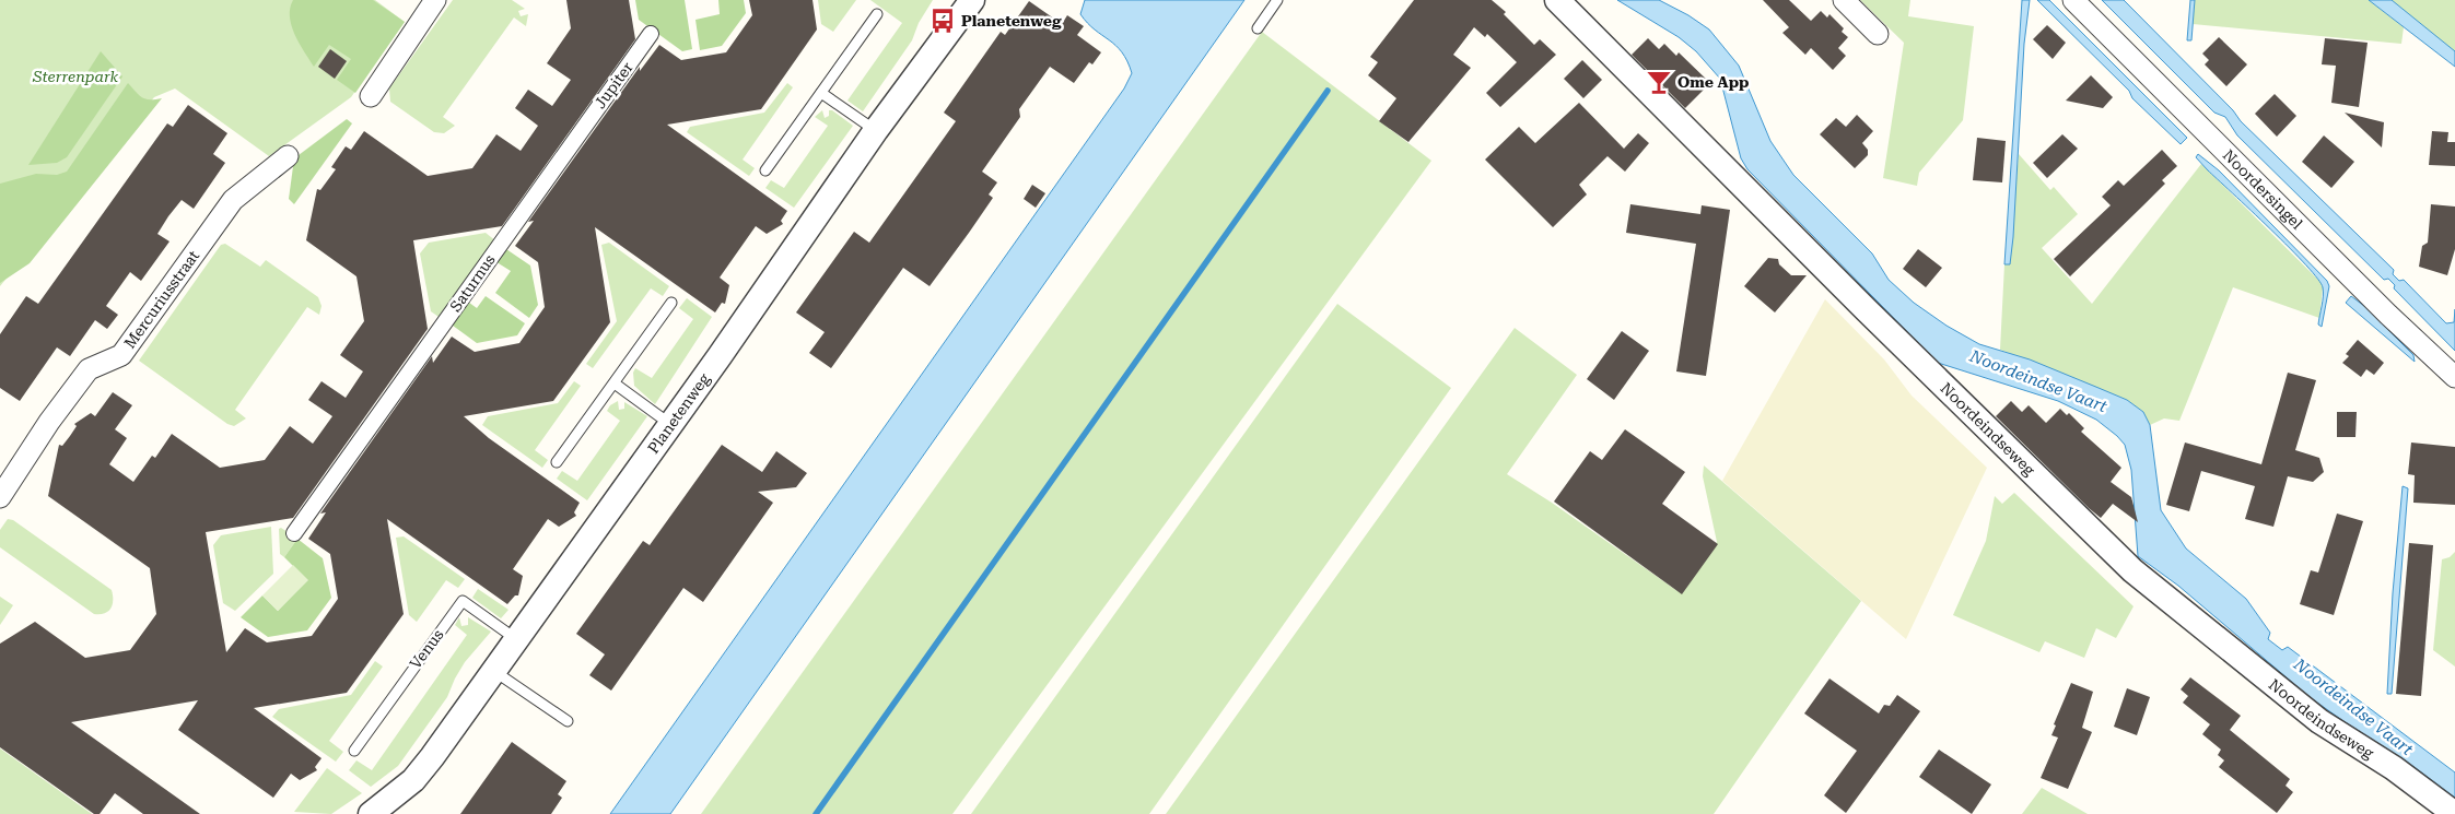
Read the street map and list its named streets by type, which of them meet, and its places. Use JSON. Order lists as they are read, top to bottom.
{
  "streets": {
    "street": [
      "Jupiter",
      "Noordersingel",
      "Saturnus",
      "Mercuriusstraat",
      "Planetenweg",
      "Noordeindseweg"
    ],
    "lane": ["Venus"]
  },
  "crossings": [
    ["Jupiter", "Saturnus"],
    ["Planetenweg", "Venus"]
  ],
  "water": ["Noordeindse Vaart"],
  "parks": ["Sterrenpark"],
  "places": {
    "bus stop": ["Planetenweg"],
    "bar": ["Ome App"]
  }
}
